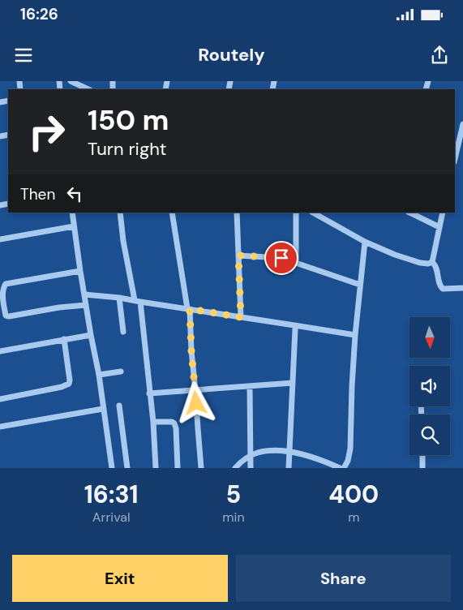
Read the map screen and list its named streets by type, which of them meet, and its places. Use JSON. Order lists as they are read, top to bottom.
{
  "north": "bottom",
  "page": {
    "status": "16:26",
    "header": "Routely",
    "turn": ["150 m", "Turn right"],
    "then": "Then",
    "eta": [
      "16:31",
      "Arrival",
      "5",
      "min",
      "400",
      "m"
    ],
    "buttons": ["Exit", "Share"]
  }
}
